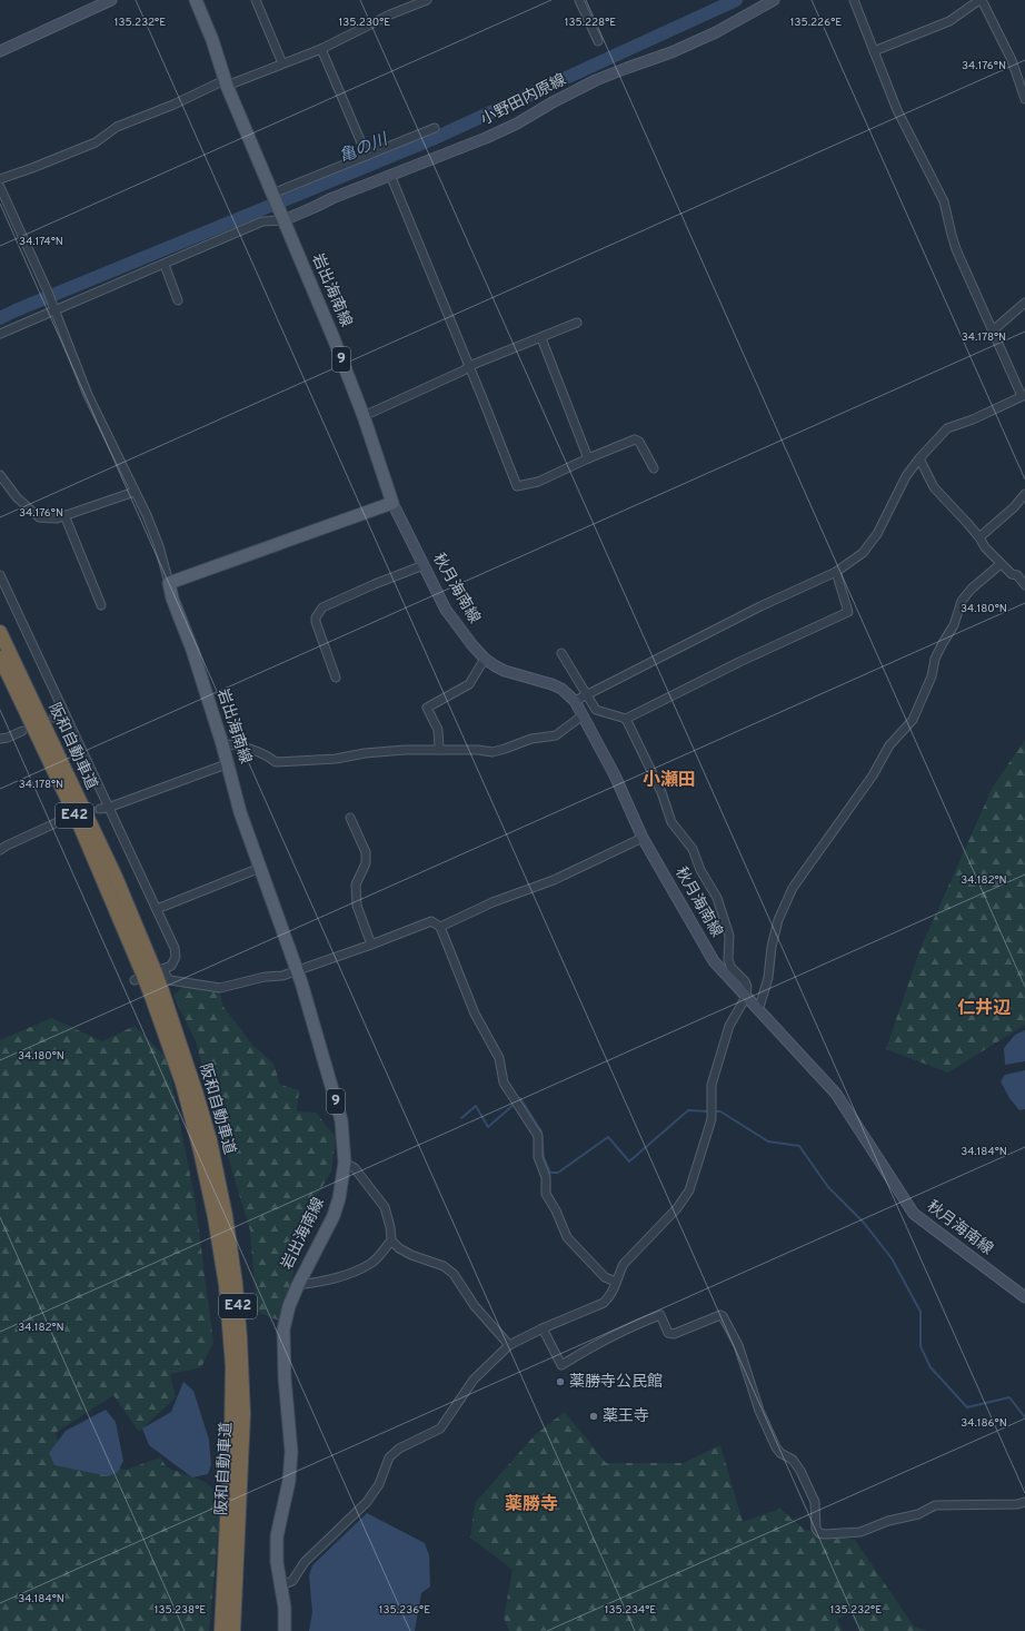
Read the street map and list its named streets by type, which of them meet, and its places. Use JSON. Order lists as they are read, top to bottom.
{
  "streets": {
    "highway": ["阪和自動車道", "E42"],
    "main road": [
      "小野田内原線",
      "岩出海南線",
      "9",
      "秋月海南線"
    ]
  },
  "crossings": [
    ["小野田内原線", "岩出海南線"],
    ["岩出海南線", "秋月海南線"]
  ],
  "districts": ["小瀬田", "仁井辺", "薬勝寺"],
  "water": ["亀の川"],
  "places": ["薬勝寺公民館", "薬王寺"],
  "coordinates": [
    "135.232°E",
    "135.230°E",
    "135.228°E",
    "135.226°E",
    "34.176°N",
    "34.174°N",
    "34.178°N",
    "34.180°N",
    "34.182°N",
    "34.184°N",
    "34.186°N",
    "135.238°E",
    "135.236°E",
    "135.234°E"
  ]
}
